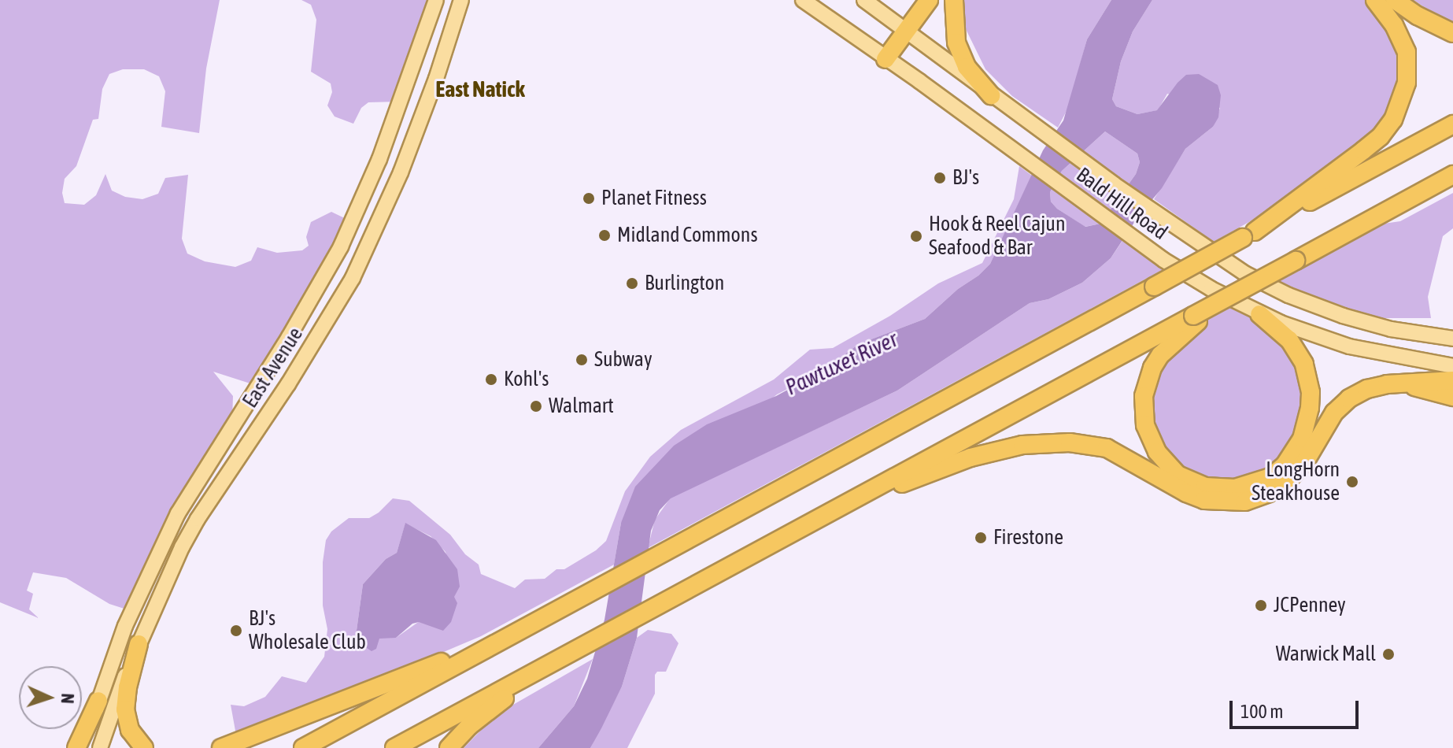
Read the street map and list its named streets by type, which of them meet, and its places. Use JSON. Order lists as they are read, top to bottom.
{
  "streets": {
    "main road": ["Bald Hill Road", "East Avenue"]
  },
  "districts": ["East Natick"],
  "water": ["Pawtuxet River"],
  "places": [
    "BJ's",
    "Planet Fitness",
    "Midland Commons",
    "Hook & Reel Cajun Seafood & Bar",
    "Burlington",
    "Subway",
    "Kohl's",
    "Walmart",
    "LongHorn Steakhouse",
    "Firestone",
    "JCPenney",
    "BJ's Wholesale Club",
    "Warwick Mall"
  ],
  "scale_bar": "100 m",
  "north": "right"
}
